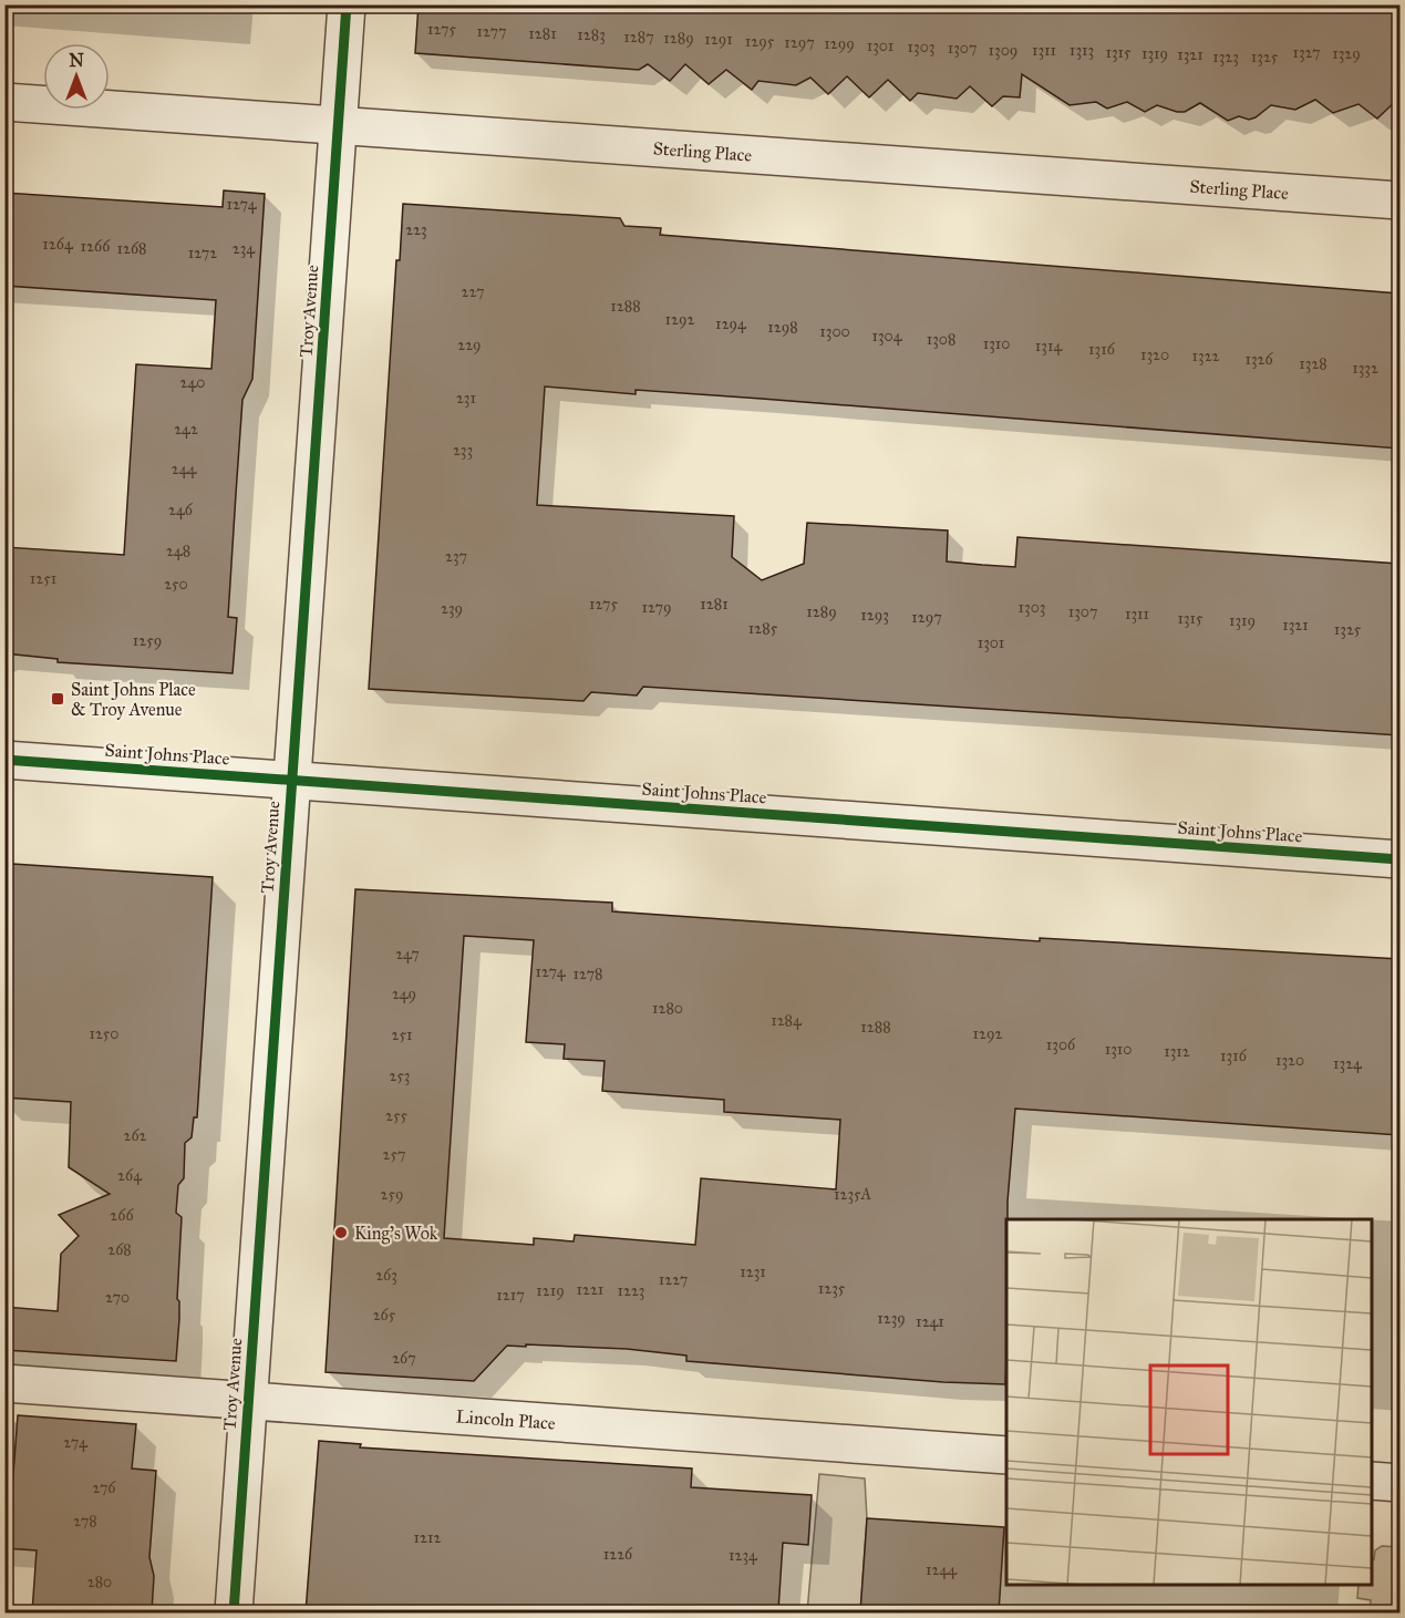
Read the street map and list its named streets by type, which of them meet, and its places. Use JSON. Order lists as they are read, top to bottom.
{
  "streets": {
    "street": [
      "Sterling Place",
      "Troy Avenue",
      "Saint Johns Place",
      "Lincoln Place"
    ]
  },
  "crossings": [
    ["Sterling Place", "Troy Avenue"],
    ["Troy Avenue", "Saint Johns Place"],
    ["Troy Avenue", "Lincoln Place"]
  ],
  "places": {
    "transit": ["Saint Johns Place & Troy Avenue"],
    "other": ["King's Wok"]
  },
  "house_numbers": [
    "1275",
    "1277",
    "1281",
    "1283",
    "1287",
    "1289",
    "1291",
    "1295",
    "1297",
    "1299",
    "1301",
    "1303",
    "1307",
    "1309",
    "1311",
    "1313",
    "1315",
    "1327",
    "1319",
    "1329",
    "1321",
    "1323",
    "1325",
    "1274",
    "223",
    "1264",
    "1266",
    "1268",
    "234",
    "1272",
    "227",
    "1288",
    "1292",
    "1294",
    "1298",
    "1300",
    "1304",
    "1308",
    "1310",
    "229",
    "1314",
    "1316",
    "1320",
    "1322",
    "1326",
    "1328",
    "1332",
    "240",
    "231",
    "242",
    "233",
    "244",
    "246",
    "248",
    "237",
    "1251",
    "250",
    "1275",
    "1281",
    "1279",
    "1303",
    "239",
    "1289",
    "1307",
    "1311",
    "1293",
    "1297",
    "1315",
    "1319",
    "1321",
    "1285",
    "1325",
    "1259",
    "1301",
    "247",
    "1274",
    "1278",
    "249",
    "1280",
    "1284",
    "1288",
    "1250",
    "1292",
    "251",
    "1306",
    "1310",
    "1312",
    "1316",
    "1320",
    "1324",
    "253",
    "255",
    "262",
    "257",
    "264",
    "259",
    "1235A",
    "266",
    "268",
    "1231",
    "263",
    "1227",
    "1235",
    "1221",
    "1219",
    "1223",
    "1217",
    "270",
    "265",
    "1239",
    "1241",
    "267",
    "274",
    "276",
    "278",
    "1212",
    "1226",
    "1234",
    "1244",
    "280"
  ],
  "north": "top"
}
